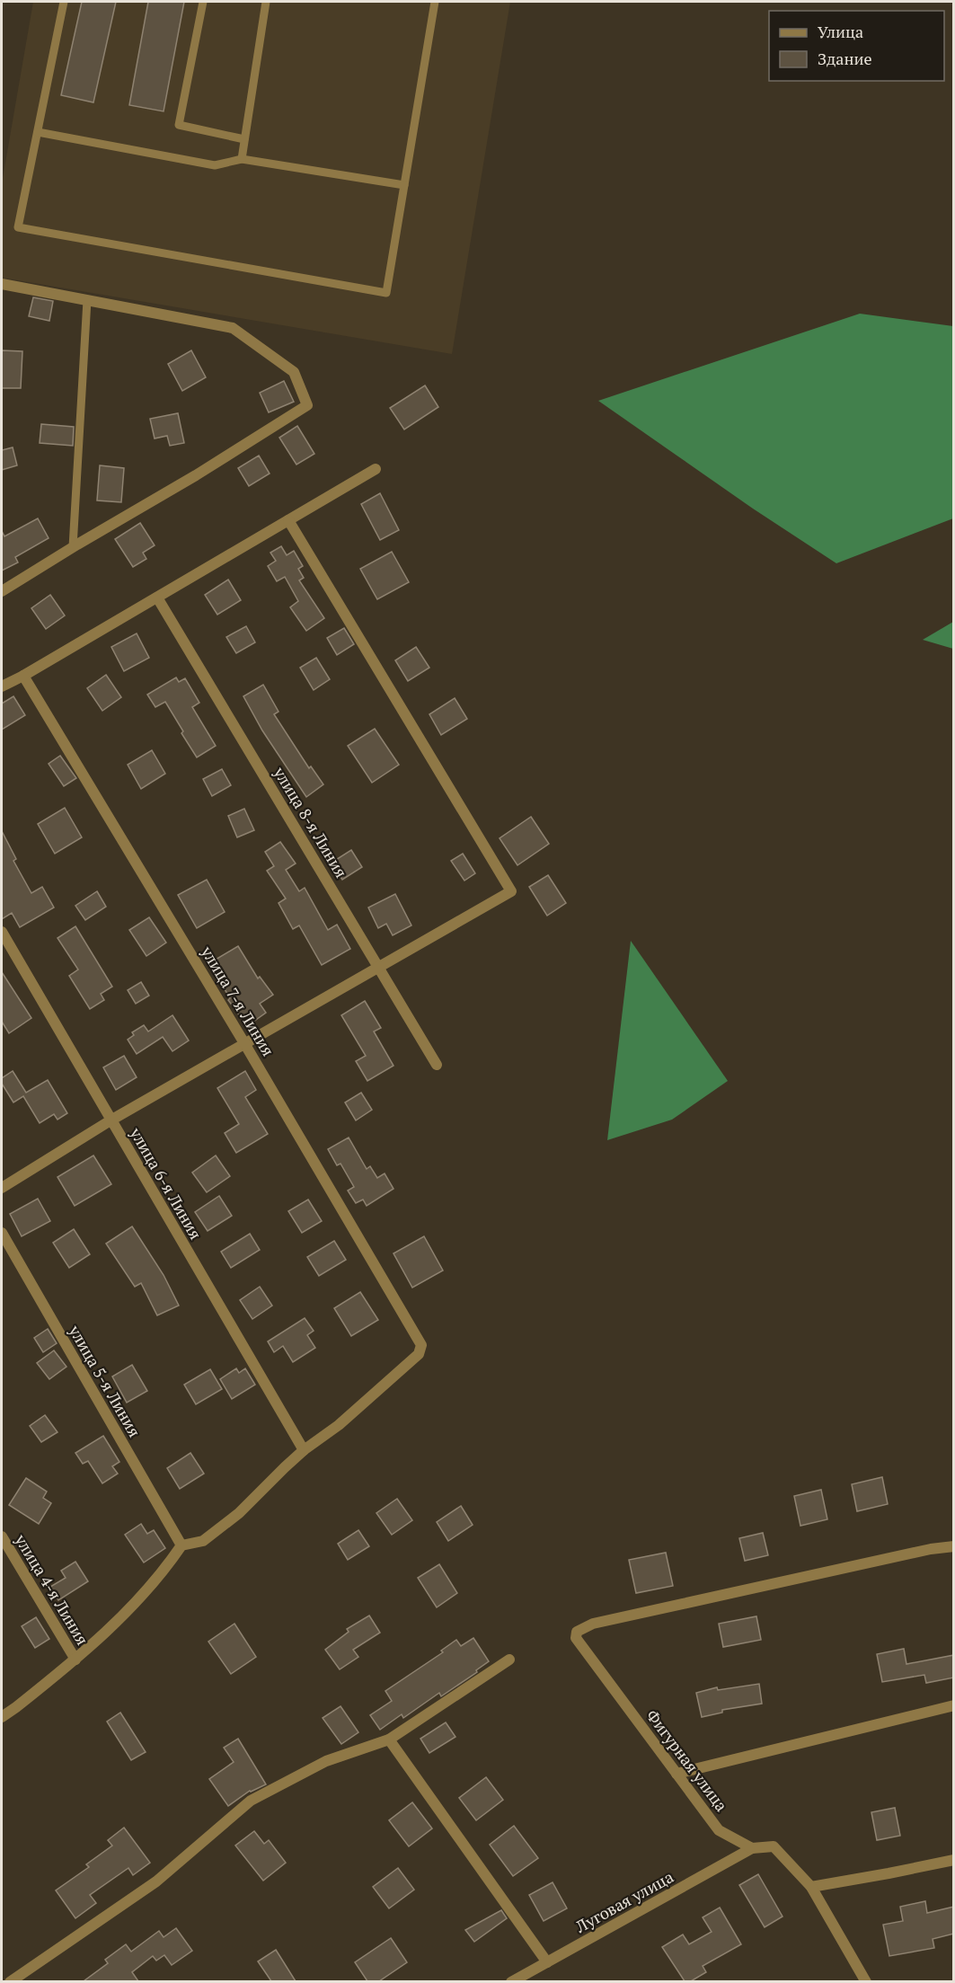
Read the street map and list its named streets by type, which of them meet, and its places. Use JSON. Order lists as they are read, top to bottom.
{
  "streets": {
    "street": [
      "улица 8-я Линия",
      "улица 7-я Линия",
      "улица 6-я Линия",
      "улица 5-я Линия",
      "улица 4-я Линия",
      "Фигурная улица",
      "Луговая улица"
    ]
  },
  "crossings": [
    ["улица 7-я Линия", "улица 6-я Линия"],
    ["Фигурная улица", "Луговая улица"]
  ],
  "legend": ["Улица", "Здание"]
}
